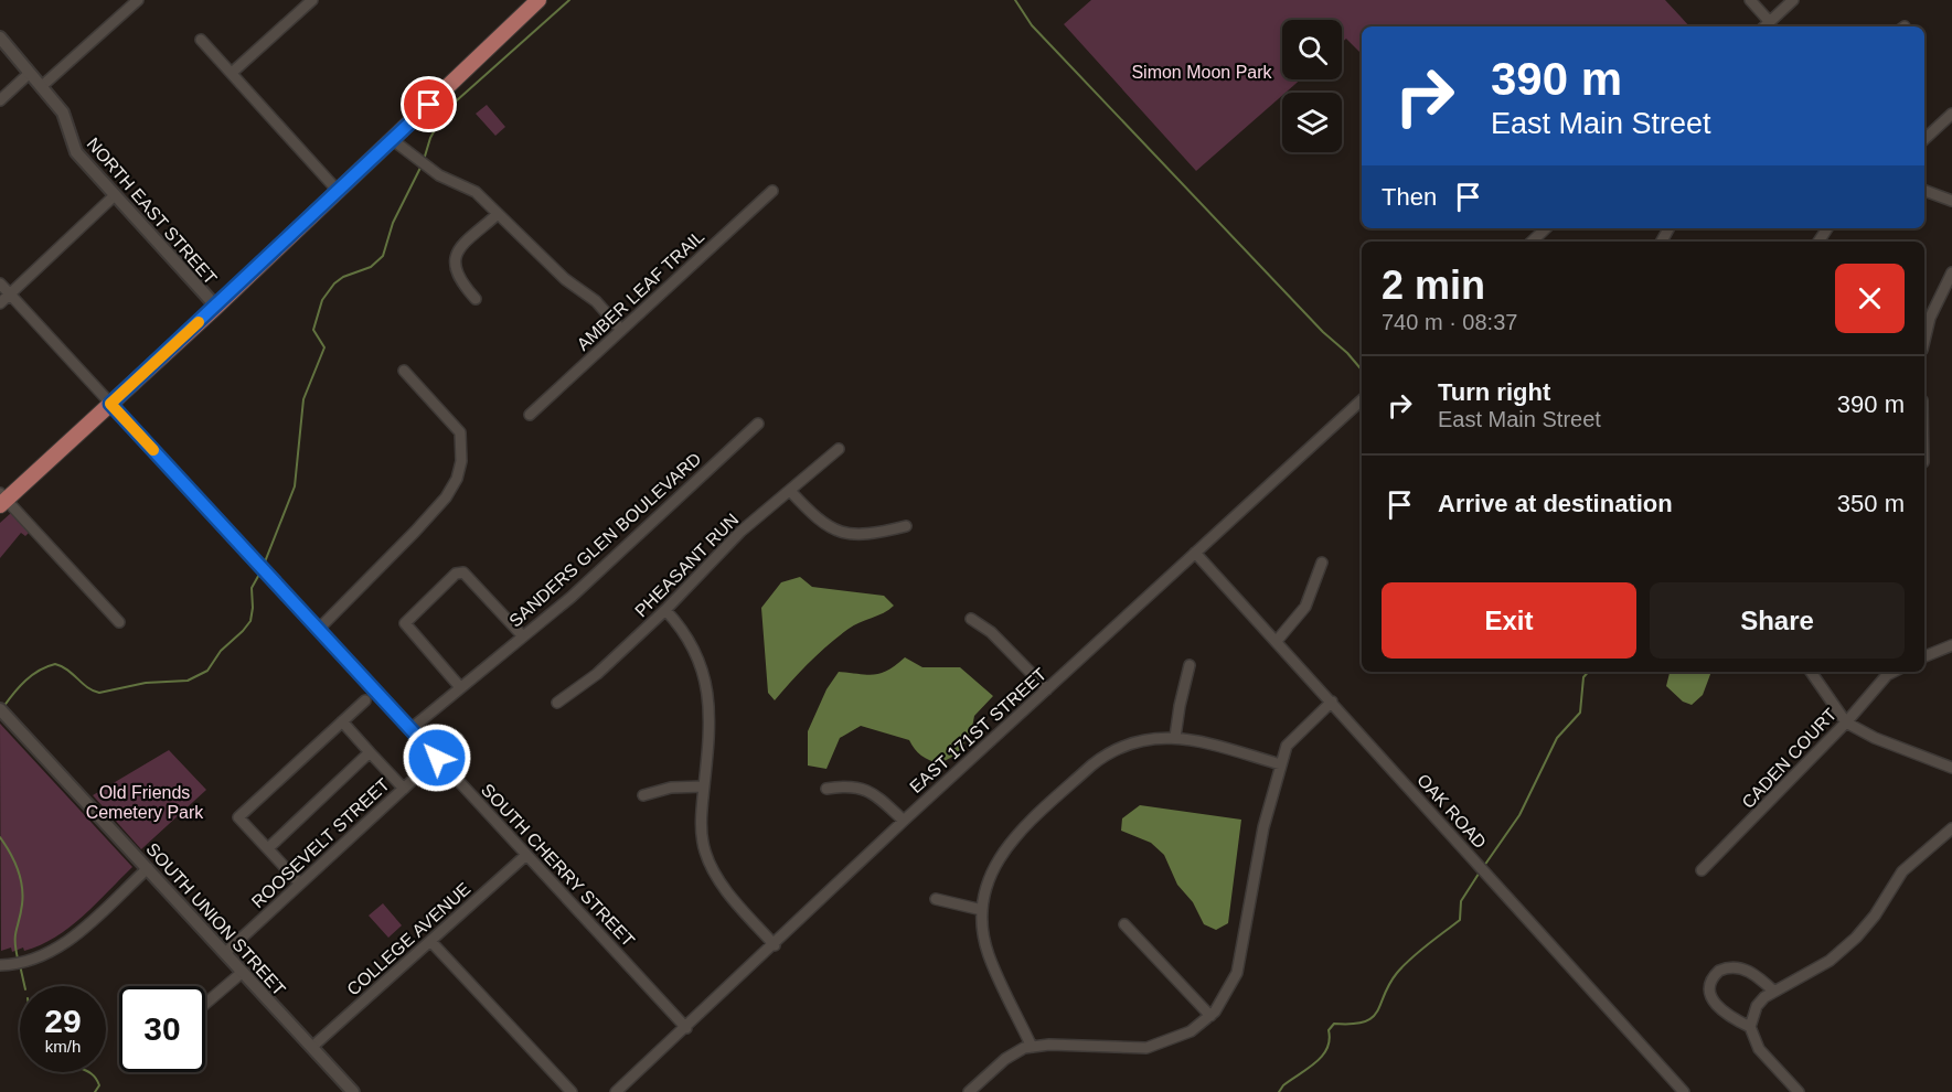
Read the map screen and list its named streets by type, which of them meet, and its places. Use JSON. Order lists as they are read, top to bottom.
{
  "streets": {
    "street": [
      "NORTH EAST STREET",
      "AMBER LEAF TRAIL",
      "SANDERS GLEN BOULEVARD",
      "PHEASANT RUN",
      "EAST 171ST STREET",
      "CADEN COURT",
      "OAK ROAD",
      "ROOSEVELT STREET",
      "SOUTH CHERRY STREET",
      "SOUTH UNION STREET",
      "COLLEGE AVENUE"
    ]
  },
  "crossings": [
    ["SANDERS GLEN BOULEVARD", "SOUTH CHERRY STREET"],
    ["EAST 171ST STREET", "OAK ROAD"],
    ["EAST 171ST STREET", "SOUTH CHERRY STREET"],
    ["ROOSEVELT STREET", "SOUTH CHERRY STREET"],
    ["ROOSEVELT STREET", "SOUTH UNION STREET"],
    ["SOUTH CHERRY STREET", "COLLEGE AVENUE"],
    ["SOUTH UNION STREET", "COLLEGE AVENUE"]
  ],
  "parks": ["Simon Moon Park", "Old Friends Cemetery Park"],
  "page": {
    "turn": ["390 m", "East Main Street"],
    "then": "Then",
    "heading": ["2 min", "740 m · 08:37"],
    "list": [
      {
        "name": "Turn right",
        "note": "East Main Street",
        "value": "390 m"
      },
      {
        "name": "Arrive at destination",
        "value": "350 m"
      }
    ],
    "buttons": ["Exit", "Share"],
    "speed": "29 km/h",
    "limit": "30"
  }
}
